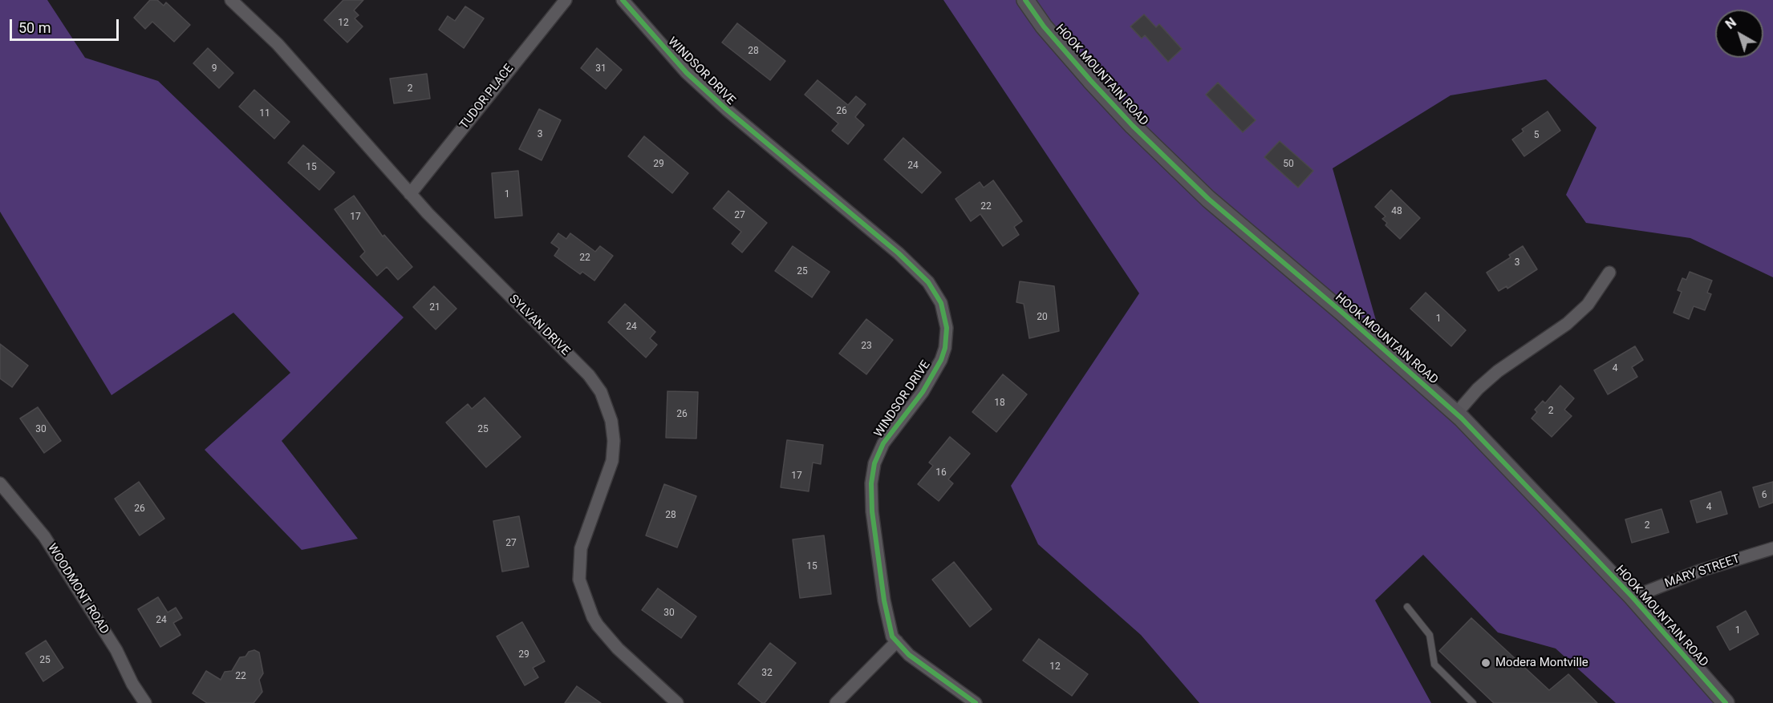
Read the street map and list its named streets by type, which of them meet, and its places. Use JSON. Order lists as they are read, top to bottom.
{
  "streets": {
    "street": [
      "WINDSOR DRIVE",
      "HOOK MOUNTAIN ROAD",
      "TUDOR PLACE",
      "SYLVAN DRIVE",
      "MARY STREET",
      "WOODMONT ROAD"
    ]
  },
  "crossings": [
    ["HOOK MOUNTAIN ROAD", "MARY STREET"],
    ["TUDOR PLACE", "SYLVAN DRIVE"]
  ],
  "places": ["Modera Montville"],
  "house_numbers": [
    "12",
    "28",
    "9",
    "31",
    "2",
    "26",
    "11",
    "3",
    "5",
    "29",
    "50",
    "24",
    "15",
    "1",
    "22",
    "48",
    "27",
    "17",
    "22",
    "3",
    "25",
    "21",
    "20",
    "1",
    "24",
    "23",
    "4",
    "18",
    "2",
    "26",
    "30",
    "25",
    "16",
    "17",
    "6",
    "4",
    "26",
    "28",
    "2",
    "27",
    "15",
    "30",
    "24",
    "1",
    "29",
    "25",
    "12",
    "32",
    "22"
  ],
  "scale_bar": "50 m",
  "north": "top left"
}
